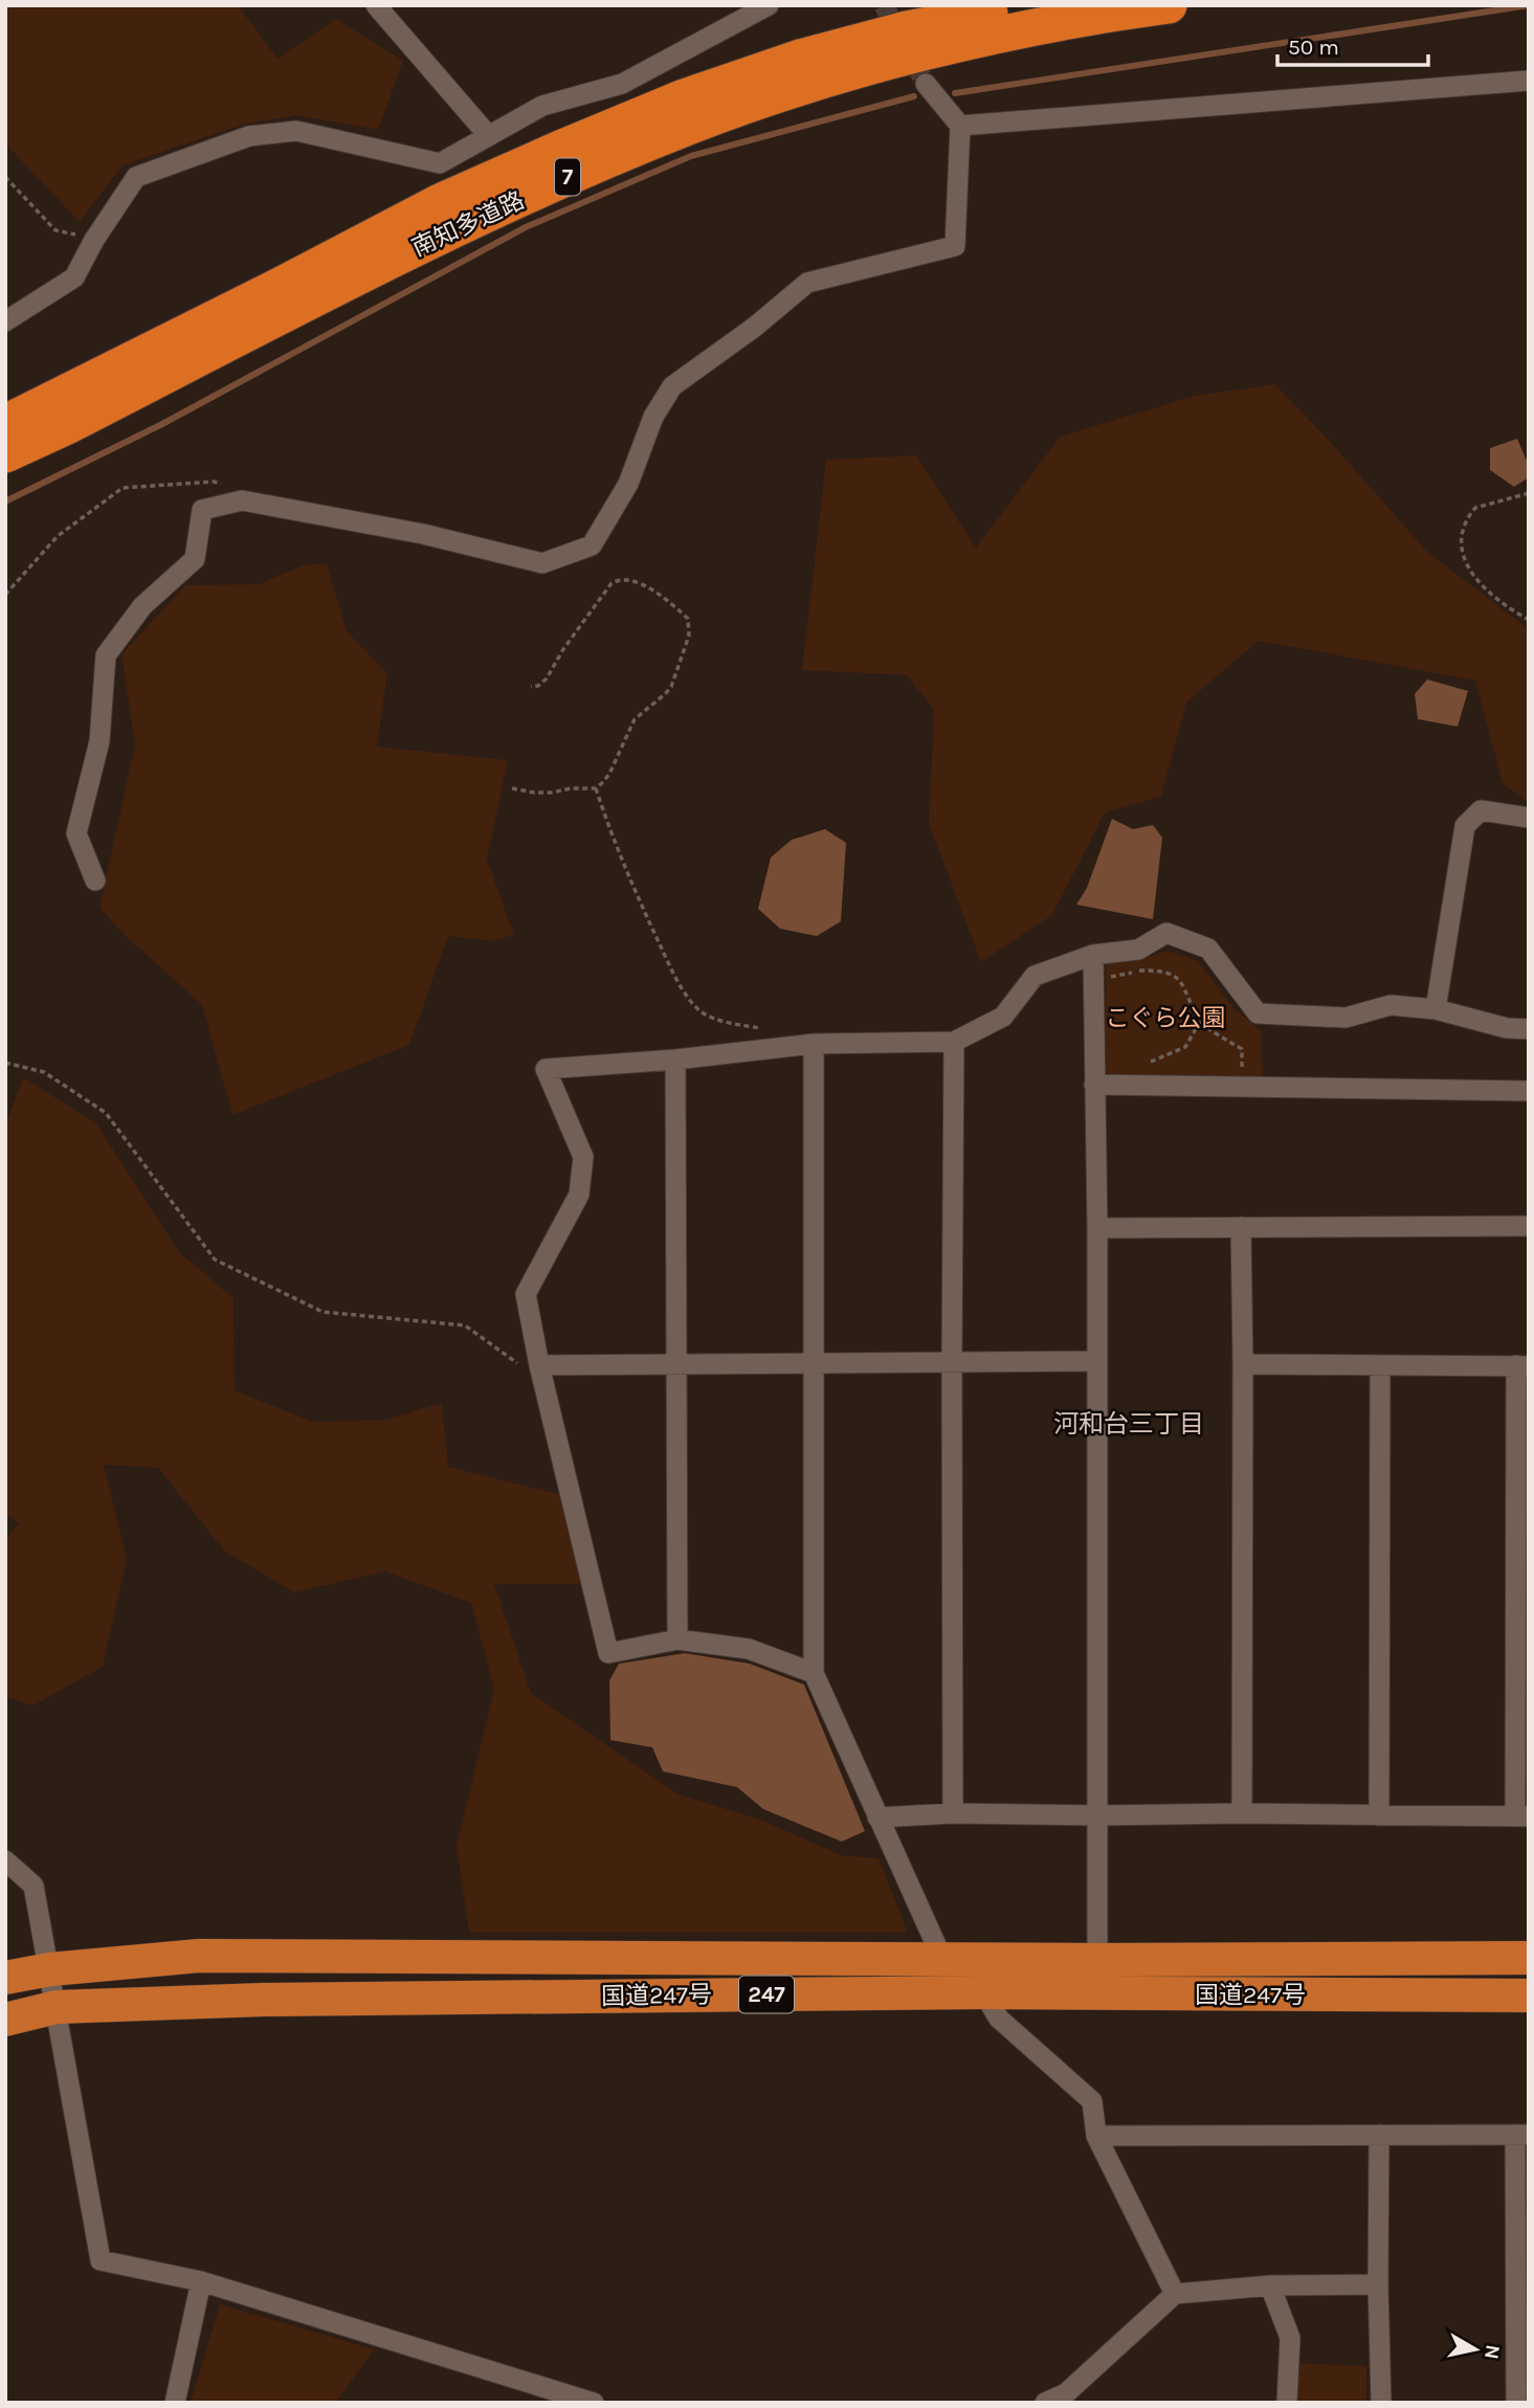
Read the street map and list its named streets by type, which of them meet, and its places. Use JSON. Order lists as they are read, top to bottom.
{
  "streets": {
    "highway": [
      "7",
      "南知多道路",
      "247",
      "国道247号"
    ]
  },
  "districts": ["河和台三丁目"],
  "parks": ["こぐら公園"],
  "scale_bar": "50 m",
  "north": "right"
}
